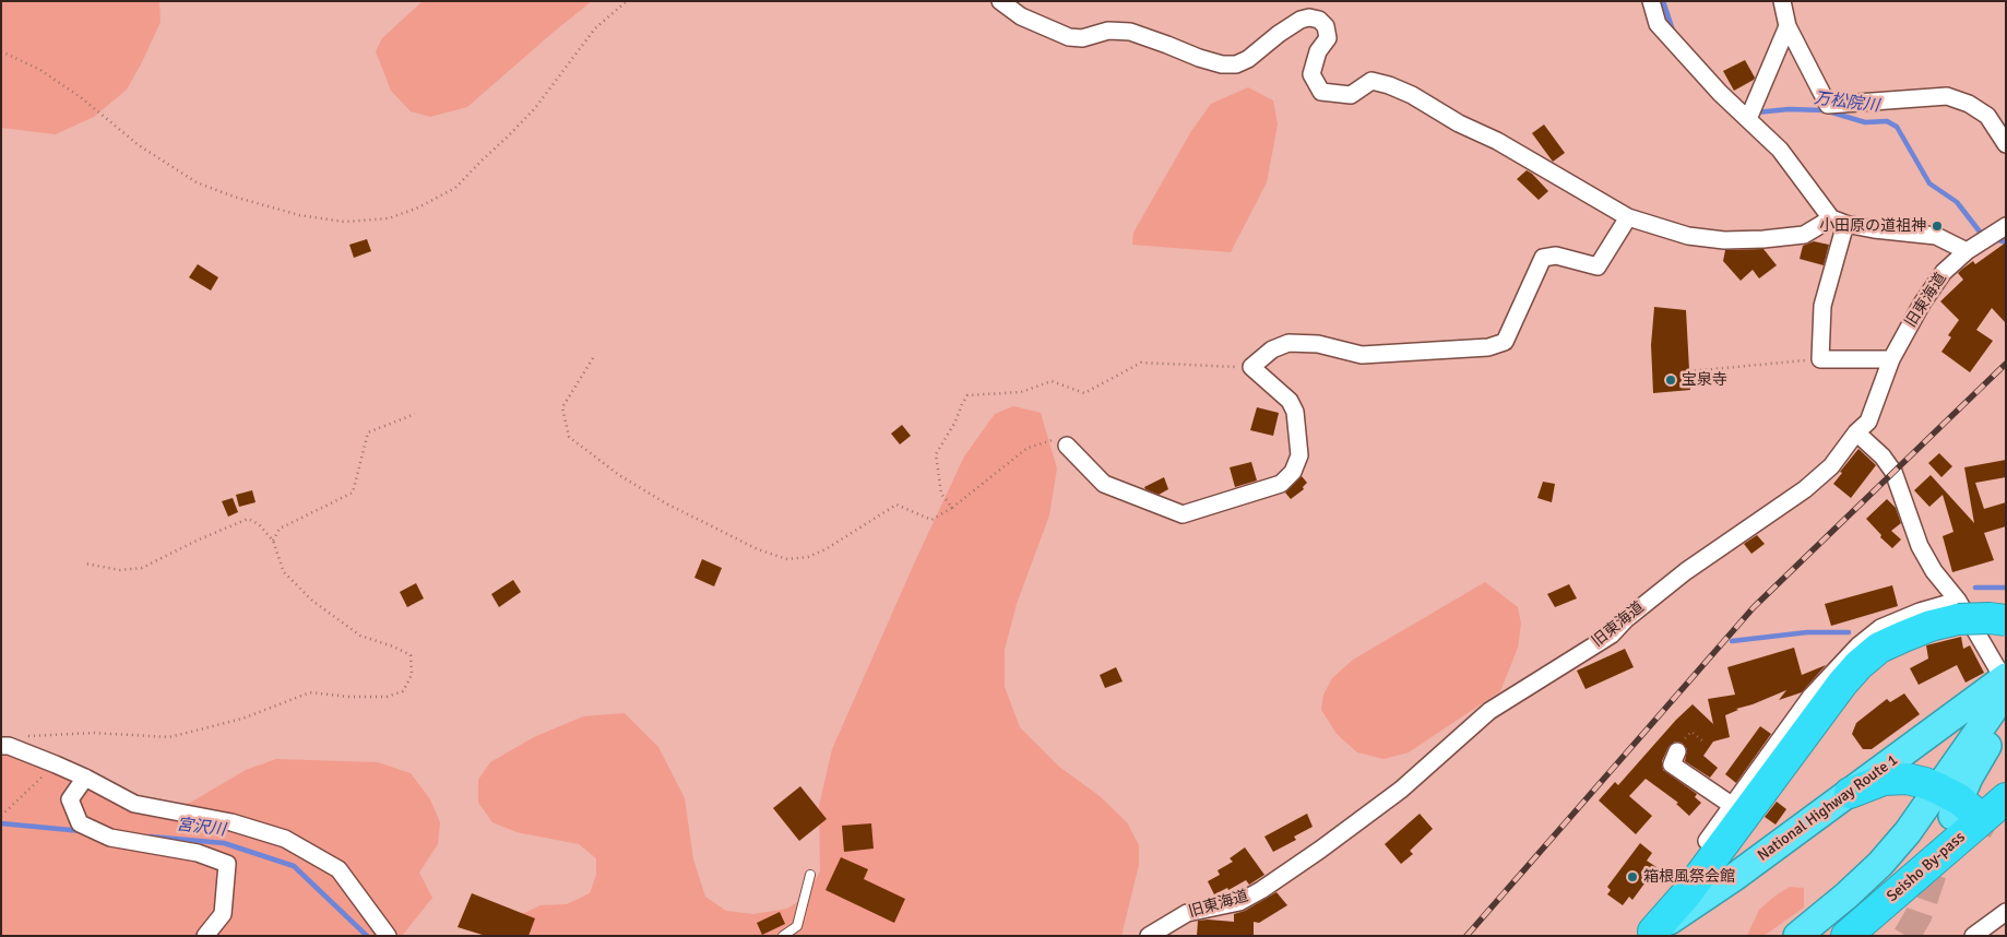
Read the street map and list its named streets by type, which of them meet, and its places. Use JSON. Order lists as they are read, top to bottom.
{
  "streets": {
    "highway": ["National Highway Route 1", "Seisho By-pass"],
    "street": ["旧東海道"]
  },
  "water": ["万松院川", "宮沢川"],
  "places": ["小田原の道祖神", "宝泉寺", "箱根風祭会館"]
}
